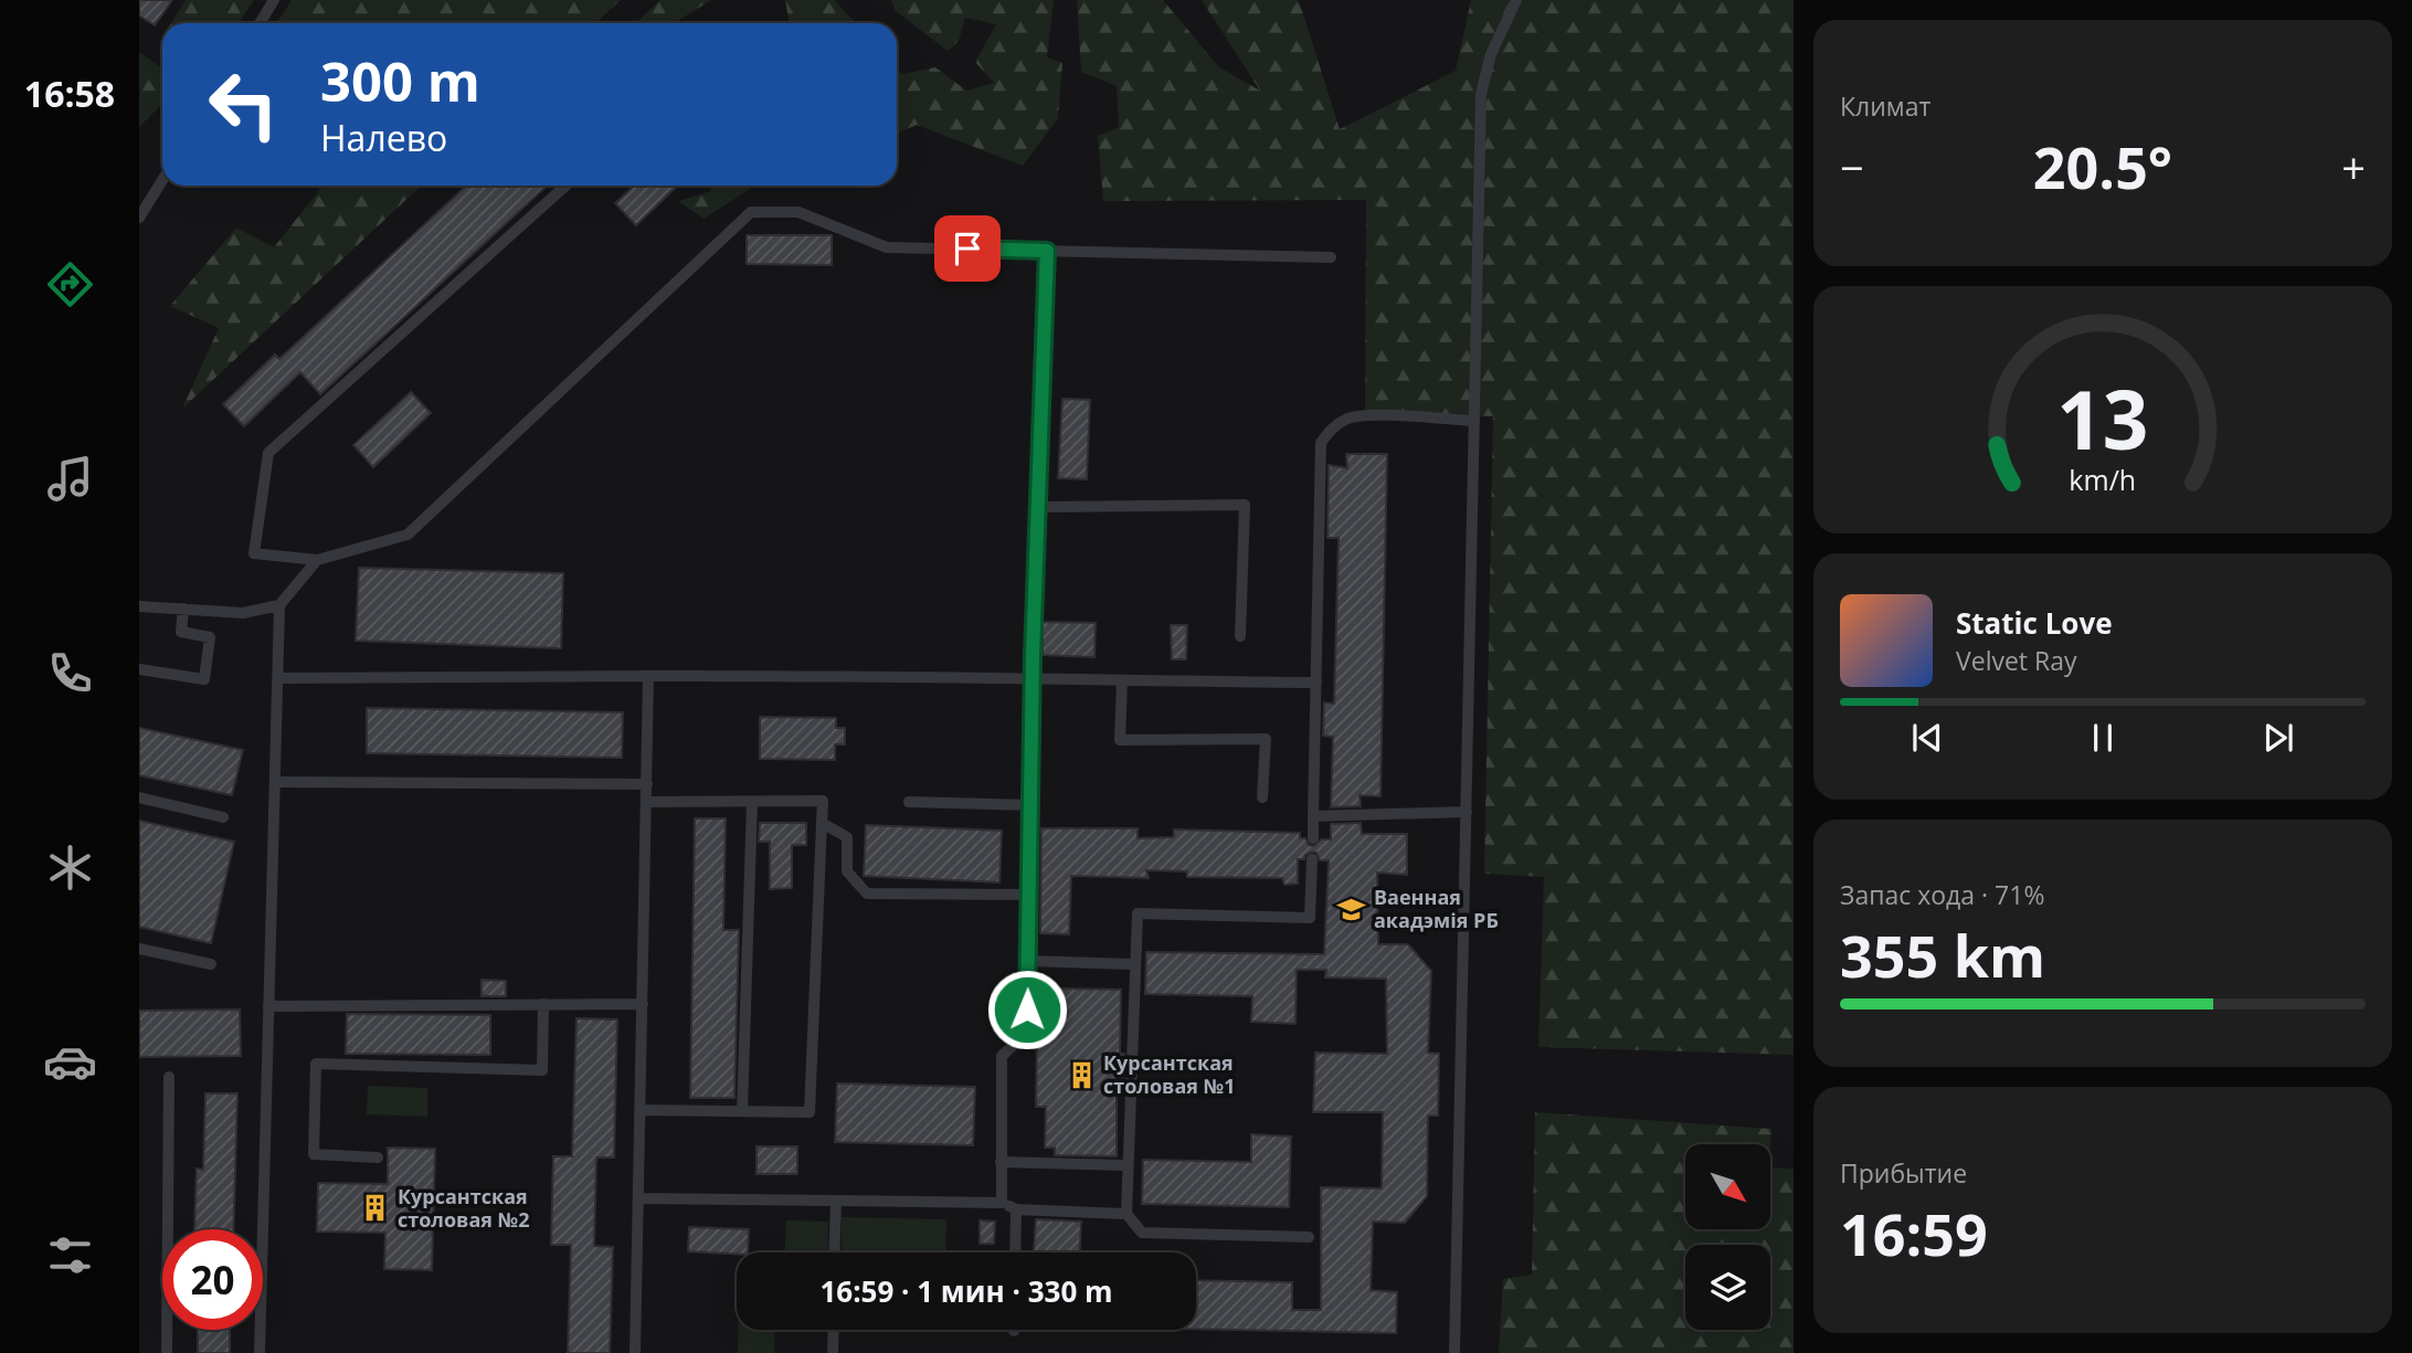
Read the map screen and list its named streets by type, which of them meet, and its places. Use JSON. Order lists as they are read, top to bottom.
{
  "places": {
    "school or university": ["Ваенная акадэмія РБ"],
    "building": ["Курсантская столовая №1", "Курсантская столовая №2"]
  },
  "north": "bottom right",
  "page": {
    "tabs": "16:58",
    "tile": [
      "Климат",
      ["Запас хода · 71%", "355 km"],
      ["Прибытие", "16:59"]
    ],
    "turn": ["300 m", "Налево"],
    "heat": ["−", "20.5°", "+"],
    "song": ["Static Love", "Velvet Ray"],
    "limit": "20",
    "trip": "16:59 · 1 мин · 330 m",
    "gauge": ["13", "km/h"]
  }
}
